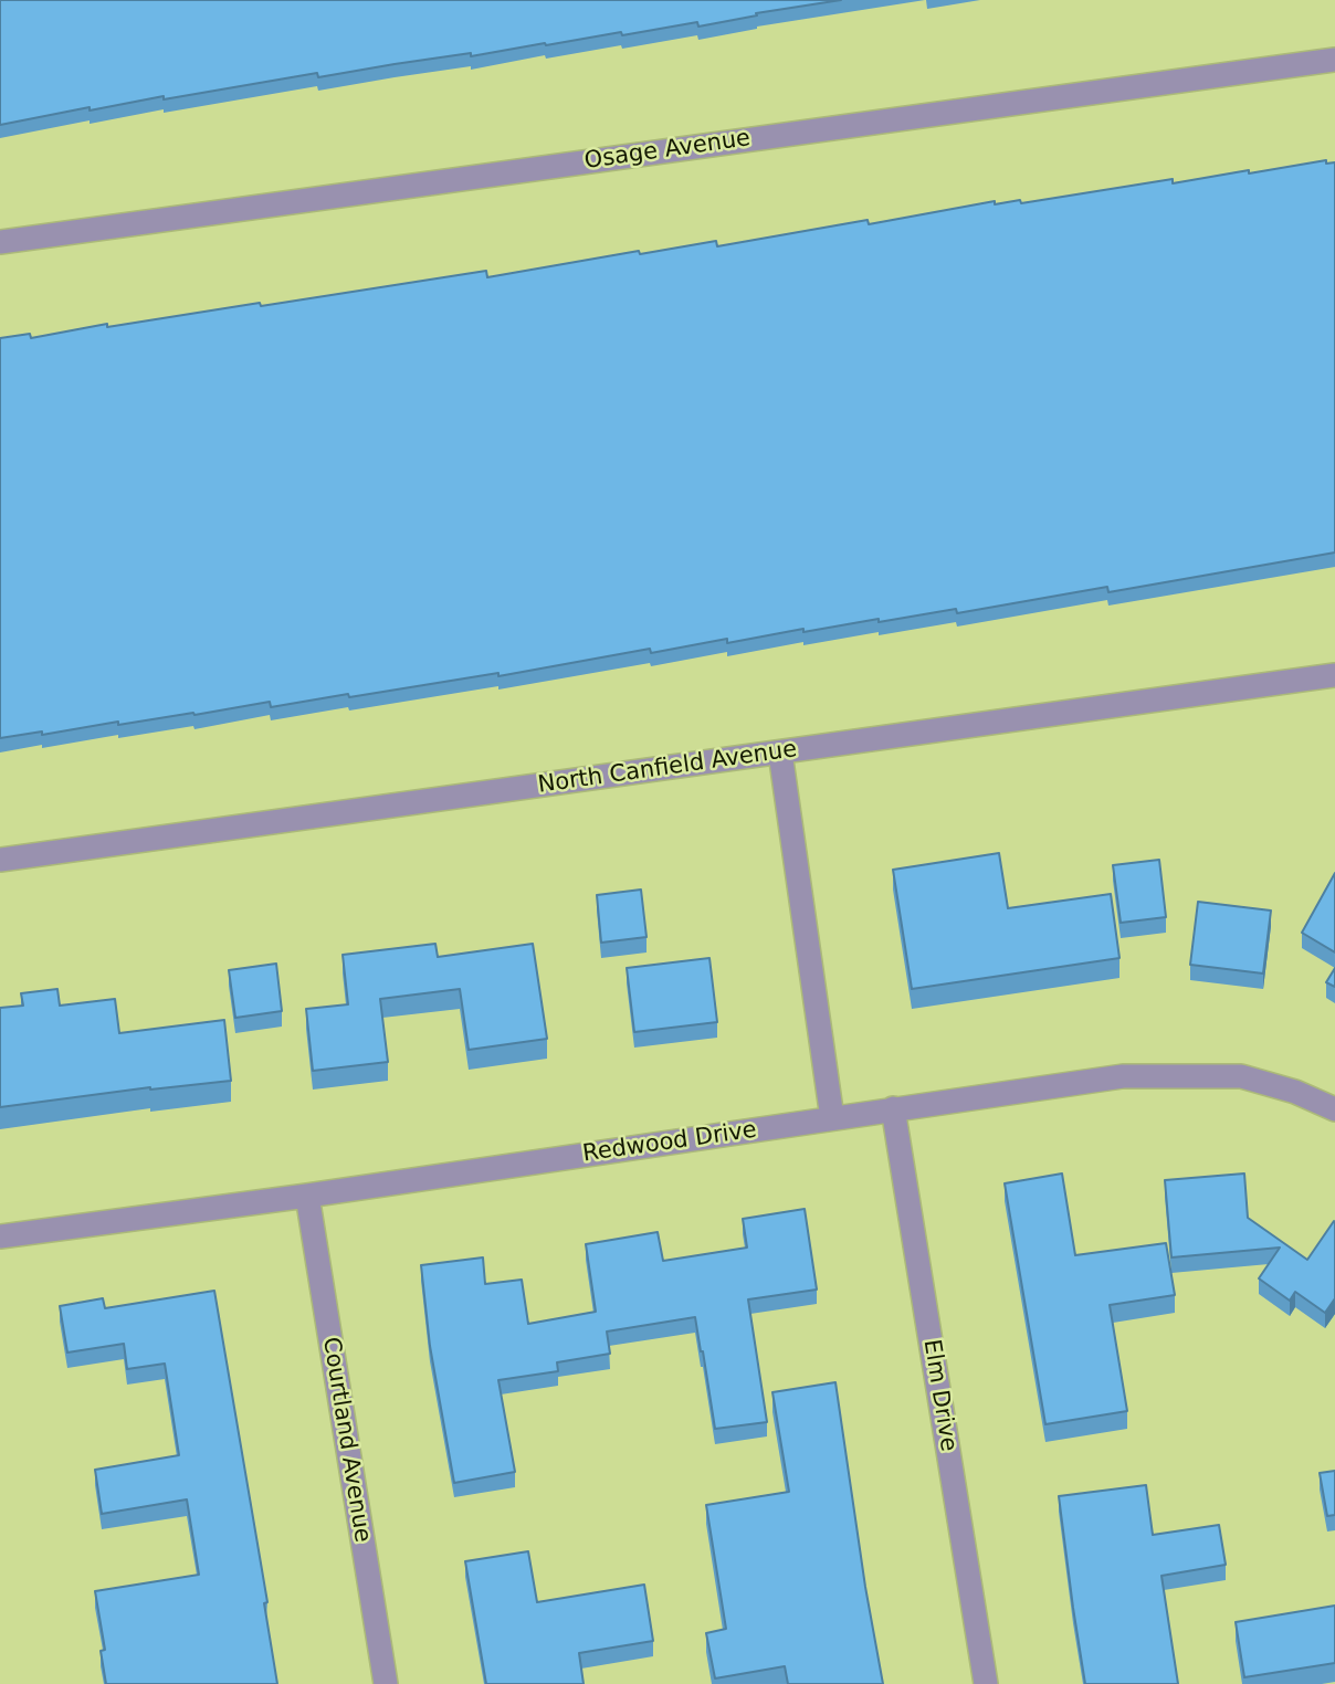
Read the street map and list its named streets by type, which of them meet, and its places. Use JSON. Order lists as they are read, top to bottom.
{
  "streets": {
    "street": [
      "Osage Avenue",
      "North Canfield Avenue",
      "Redwood Drive",
      "Elm Drive",
      "Courtland Avenue"
    ]
  },
  "crossings": [
    ["Redwood Drive", "Elm Drive"],
    ["Redwood Drive", "Courtland Avenue"]
  ]
}
